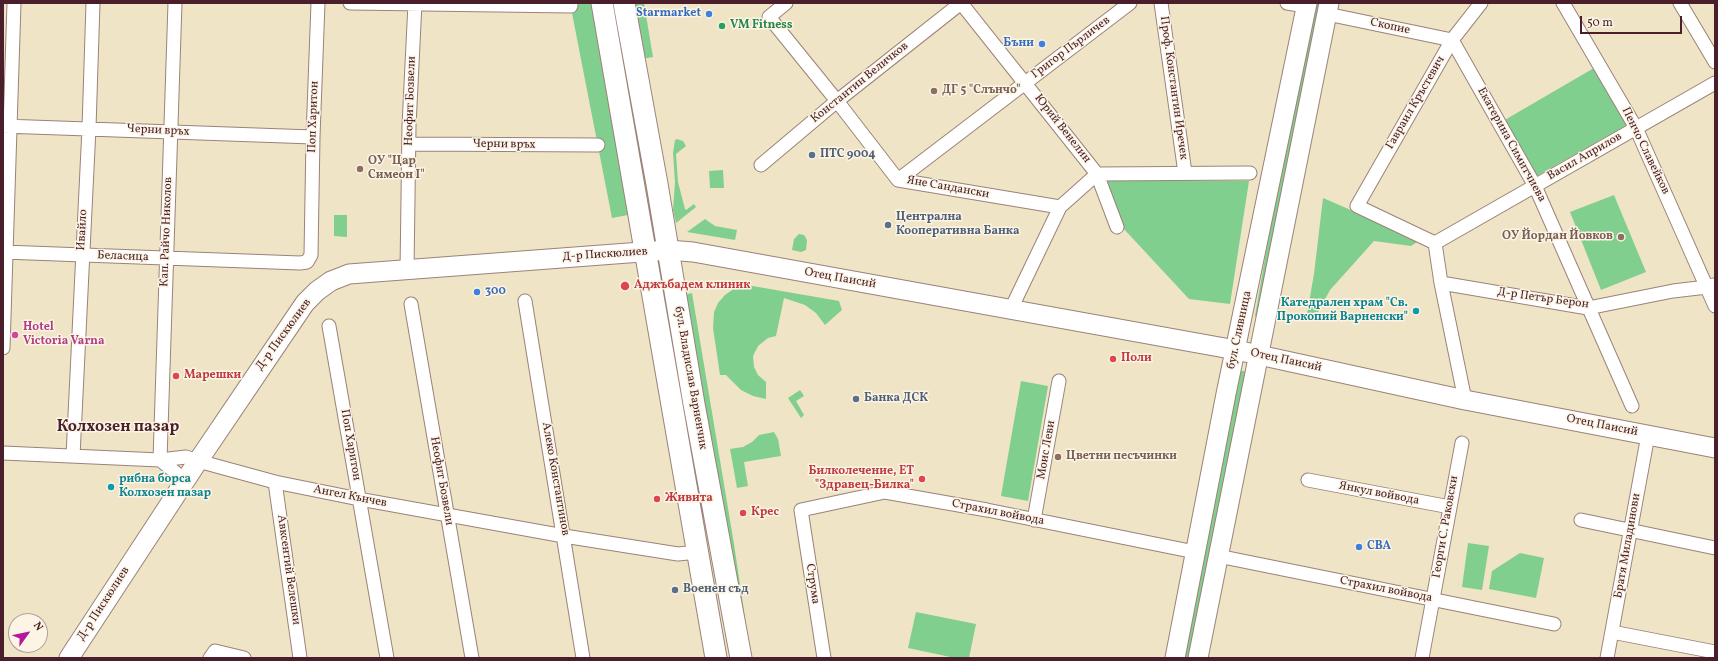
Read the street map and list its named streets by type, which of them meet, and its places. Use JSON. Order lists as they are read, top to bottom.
{
  "streets": {
    "main road": ["бул. Владислав Варненчик"],
    "street": [
      "Скопие",
      "Григор Пърличев",
      "Константин Величков",
      "Проф. Константин Иречек",
      "Неофит Бозвели",
      "Гавраил Кръстевич",
      "Поп Харитон",
      "Юрий Венелин",
      "Черни връх",
      "Екатерина Симитчиева",
      "Пенчо Славейков",
      "Васил Априлов",
      "Яне Сандански",
      "Ивайло",
      "Кап. Райчо Николов",
      "Д-р Пискюлиев",
      "Беласица",
      "Отец Паисий",
      "Д-р Петър Берон",
      "бул. Сливница",
      "Моис Леви",
      "Алеко Константинов",
      "Янкул войвода",
      "Ангел Кънчев",
      "Страхил войвода",
      "Георги С. Раковски",
      "Братя Миладинови",
      "Авксентий Велешки",
      "Струма"
    ]
  },
  "crossings": [
    ["Скопие", "Гавраил Кръстевич"],
    ["Скопие", "Екатерина Симитчиева"],
    ["Скопие", "бул. Сливница"],
    ["Григор Пърличев", "Юрий Венелин"],
    ["Григор Пърличев", "Яне Сандански"],
    ["Константин Величков", "Юрий Венелин"],
    ["Константин Величков", "Яне Сандански"],
    ["Неофит Бозвели", "Черни връх"],
    ["Неофит Бозвели", "Д-р Пискюлиев"],
    ["Неофит Бозвели", "Ангел Кънчев"],
    ["Гавраил Кръстевич", "Екатерина Симитчиева"],
    ["Гавраил Кръстевич", "Васил Априлов"],
    ["Поп Харитон", "Черни връх"],
    ["Поп Харитон", "Беласица"],
    ["Поп Харитон", "Ангел Кънчев"],
    ["Черни връх", "Ивайло"],
    ["Черни връх", "Кап. Райчо Николов"],
    ["Екатерина Симитчиева", "Васил Априлов"],
    ["Екатерина Симитчиева", "Д-р Петър Берон"],
    ["Пенчо Славейков", "Васил Априлов"],
    ["Пенчо Славейков", "Д-р Петър Берон"],
    ["Ивайло", "Беласица"],
    ["Ивайло", "Ангел Кънчев"],
    ["Кап. Райчо Николов", "Беласица"],
    ["Кап. Райчо Николов", "Ангел Кънчев"],
    ["Д-р Пискюлиев", "Отец Паисий"],
    ["Д-р Пискюлиев", "бул. Владислав Варненчик"],
    ["Д-р Пискюлиев", "Ангел Кънчев"],
    ["Отец Паисий", "бул. Сливница"],
    ["Отец Паисий", "бул. Владислав Варненчик"],
    ["Отец Паисий", "Братя Миладинови"],
    ["бул. Сливница", "Страхил войвода"],
    ["бул. Владислав Варненчик", "Ангел Кънчев"],
    ["Моис Леви", "Страхил войвода"],
    ["Алеко Константинов", "Ангел Кънчев"],
    ["Янкул войвода", "Георги С. Раковски"],
    ["Ангел Кънчев", "Авксентий Велешки"],
    ["Страхил войвода", "Георги С. Раковски"],
    ["Страхил войвода", "Струма"]
  ],
  "districts": ["Колхозен пазар"],
  "places": [
    "Starmarket",
    "VM Fitness",
    "Бъни",
    "ДГ 5 \"Слънчо\"",
    "ПТС 9004",
    "ОУ \"Цар Симеон I\"",
    "Централна Кооперативна Банка",
    "ОУ Йордан Йовков",
    "Аджъбадем клиник",
    "300",
    "Катедрален храм \"Св. Прокопий Варненски\"",
    "Hotel Victoria Varna",
    "Поли",
    "Марешки",
    "Банка ДСК",
    "Цветни песъчинки",
    "Билколечение, ЕТ \"Здравец-Билка\"",
    "рибна борса Колхозен пазар",
    "Живита",
    "Крес",
    "CBA",
    "Военен съд"
  ],
  "scale_bar": "50 m",
  "north": "top right"
}
